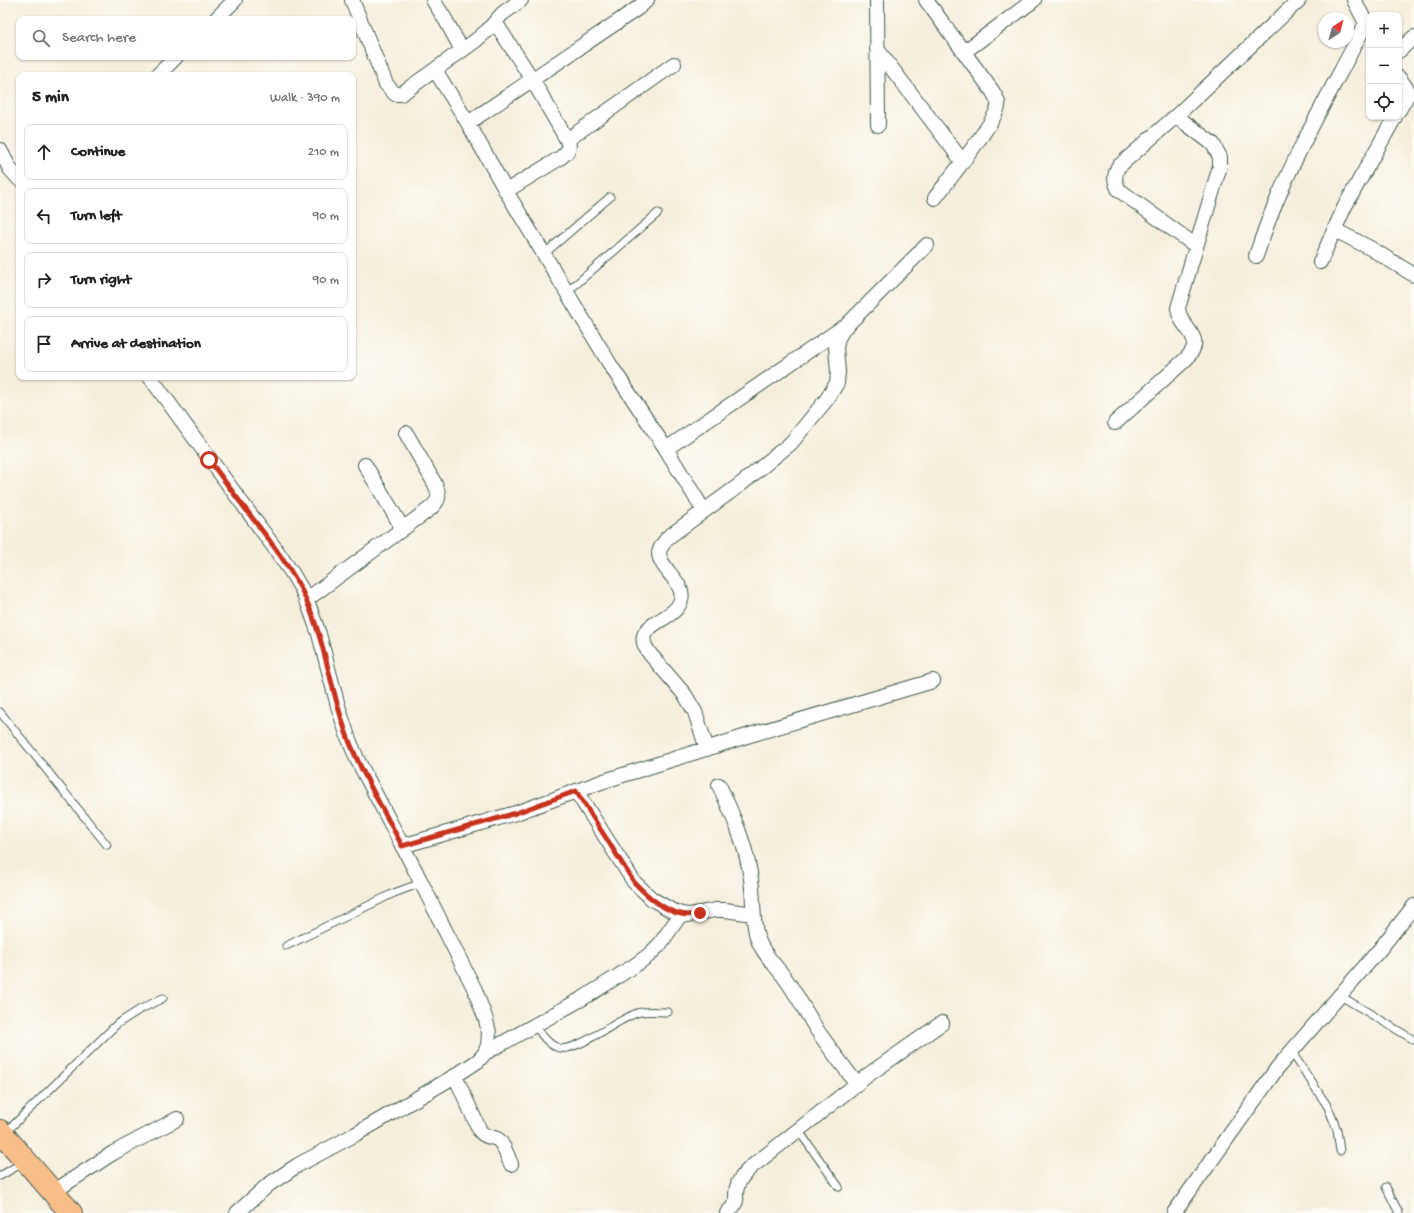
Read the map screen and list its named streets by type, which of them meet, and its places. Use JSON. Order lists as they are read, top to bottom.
{
  "north": "top right",
  "page": {
    "map_buttons": ["+", "−"],
    "search": "Search here",
    "heading": ["5 min", "Walk · 390 m"],
    "list": [
      ["Continue", "210 m"],
      ["Turn left", "90 m"],
      ["Turn right", "90 m"],
      "Arrive at destination"
    ]
  }
}
